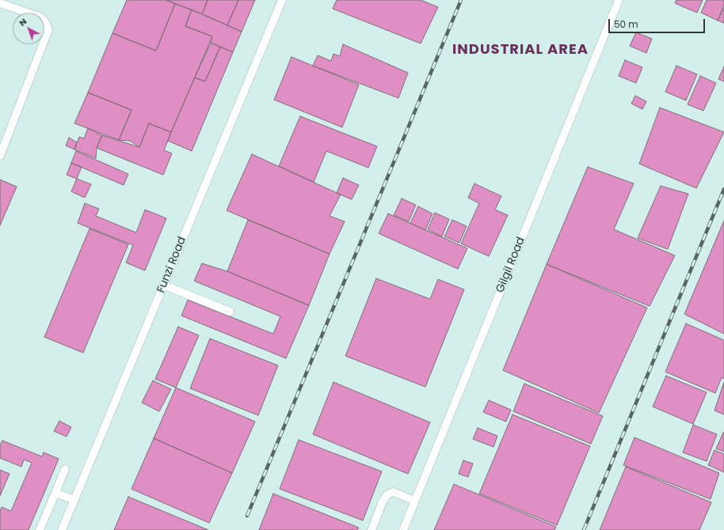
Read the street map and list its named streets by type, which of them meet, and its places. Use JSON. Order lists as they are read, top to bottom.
{
  "streets": {
    "lane": ["Funzi Road", "Gilgil Road"]
  },
  "districts": ["INDUSTRIAL AREA"],
  "scale_bar": "50 m",
  "north": "top left"
}
